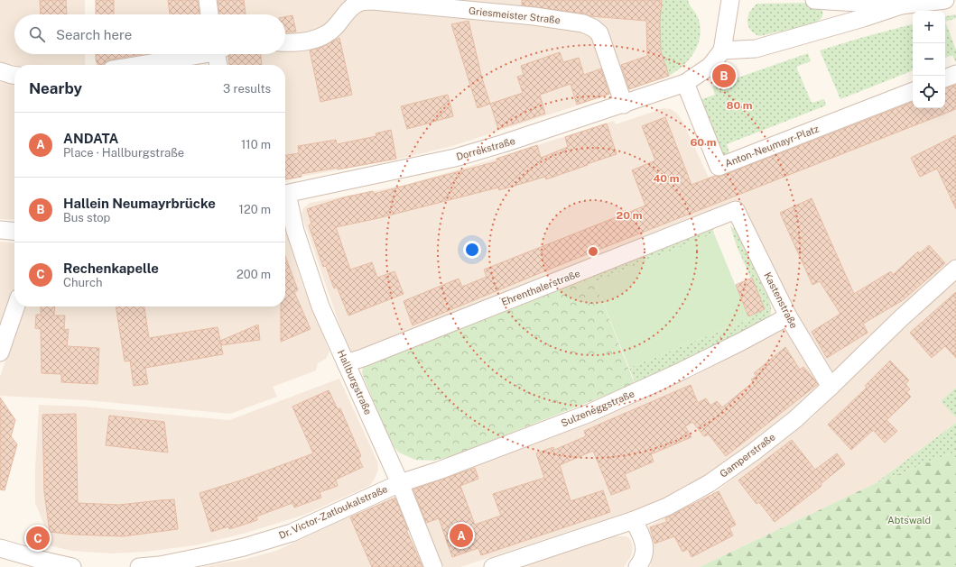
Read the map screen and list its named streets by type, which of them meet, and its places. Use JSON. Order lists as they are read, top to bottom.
{
  "streets": {
    "street": [
      "Griesmeister Straße",
      "Anton-Neumayr-Platz",
      "Dorrekstraße",
      "Ehrenthalerstraße",
      "Kastenstraße",
      "Hallburgstraße",
      "Sulzeneggstraße",
      "Gamperstraße",
      "Dr. Victor-Zatloukalstraße"
    ]
  },
  "crossings": [
    ["Griesmeister Straße", "Dorrekstraße"],
    ["Anton-Neumayr-Platz", "Dorrekstraße"],
    ["Ehrenthalerstraße", "Kastenstraße"],
    ["Ehrenthalerstraße", "Hallburgstraße"],
    ["Kastenstraße", "Sulzeneggstraße"],
    ["Kastenstraße", "Gamperstraße"],
    ["Hallburgstraße", "Sulzeneggstraße"],
    ["Hallburgstraße", "Dr. Victor-Zatloukalstraße"],
    ["Sulzeneggstraße", "Dr. Victor-Zatloukalstraße"]
  ],
  "parks": ["Abtswald"],
  "page": {
    "map_buttons": ["+", "−"],
    "search": "Search here",
    "pins": ["B", "A", "C"],
    "heading": ["Nearby", "3 results"],
    "list": [
      {
        "mark": "A",
        "name": "ANDATA",
        "note": "Place · Hallburgstraße",
        "value": "110 m"
      },
      {
        "mark": "B",
        "name": "Hallein Neumayrbrücke",
        "note": "Bus stop",
        "value": "120 m"
      },
      {
        "mark": "C",
        "name": "Rechenkapelle",
        "note": "Church",
        "value": "200 m"
      }
    ]
  },
  "rings": [
    "80 m",
    "60 m",
    "40 m",
    "20 m"
  ]
}
